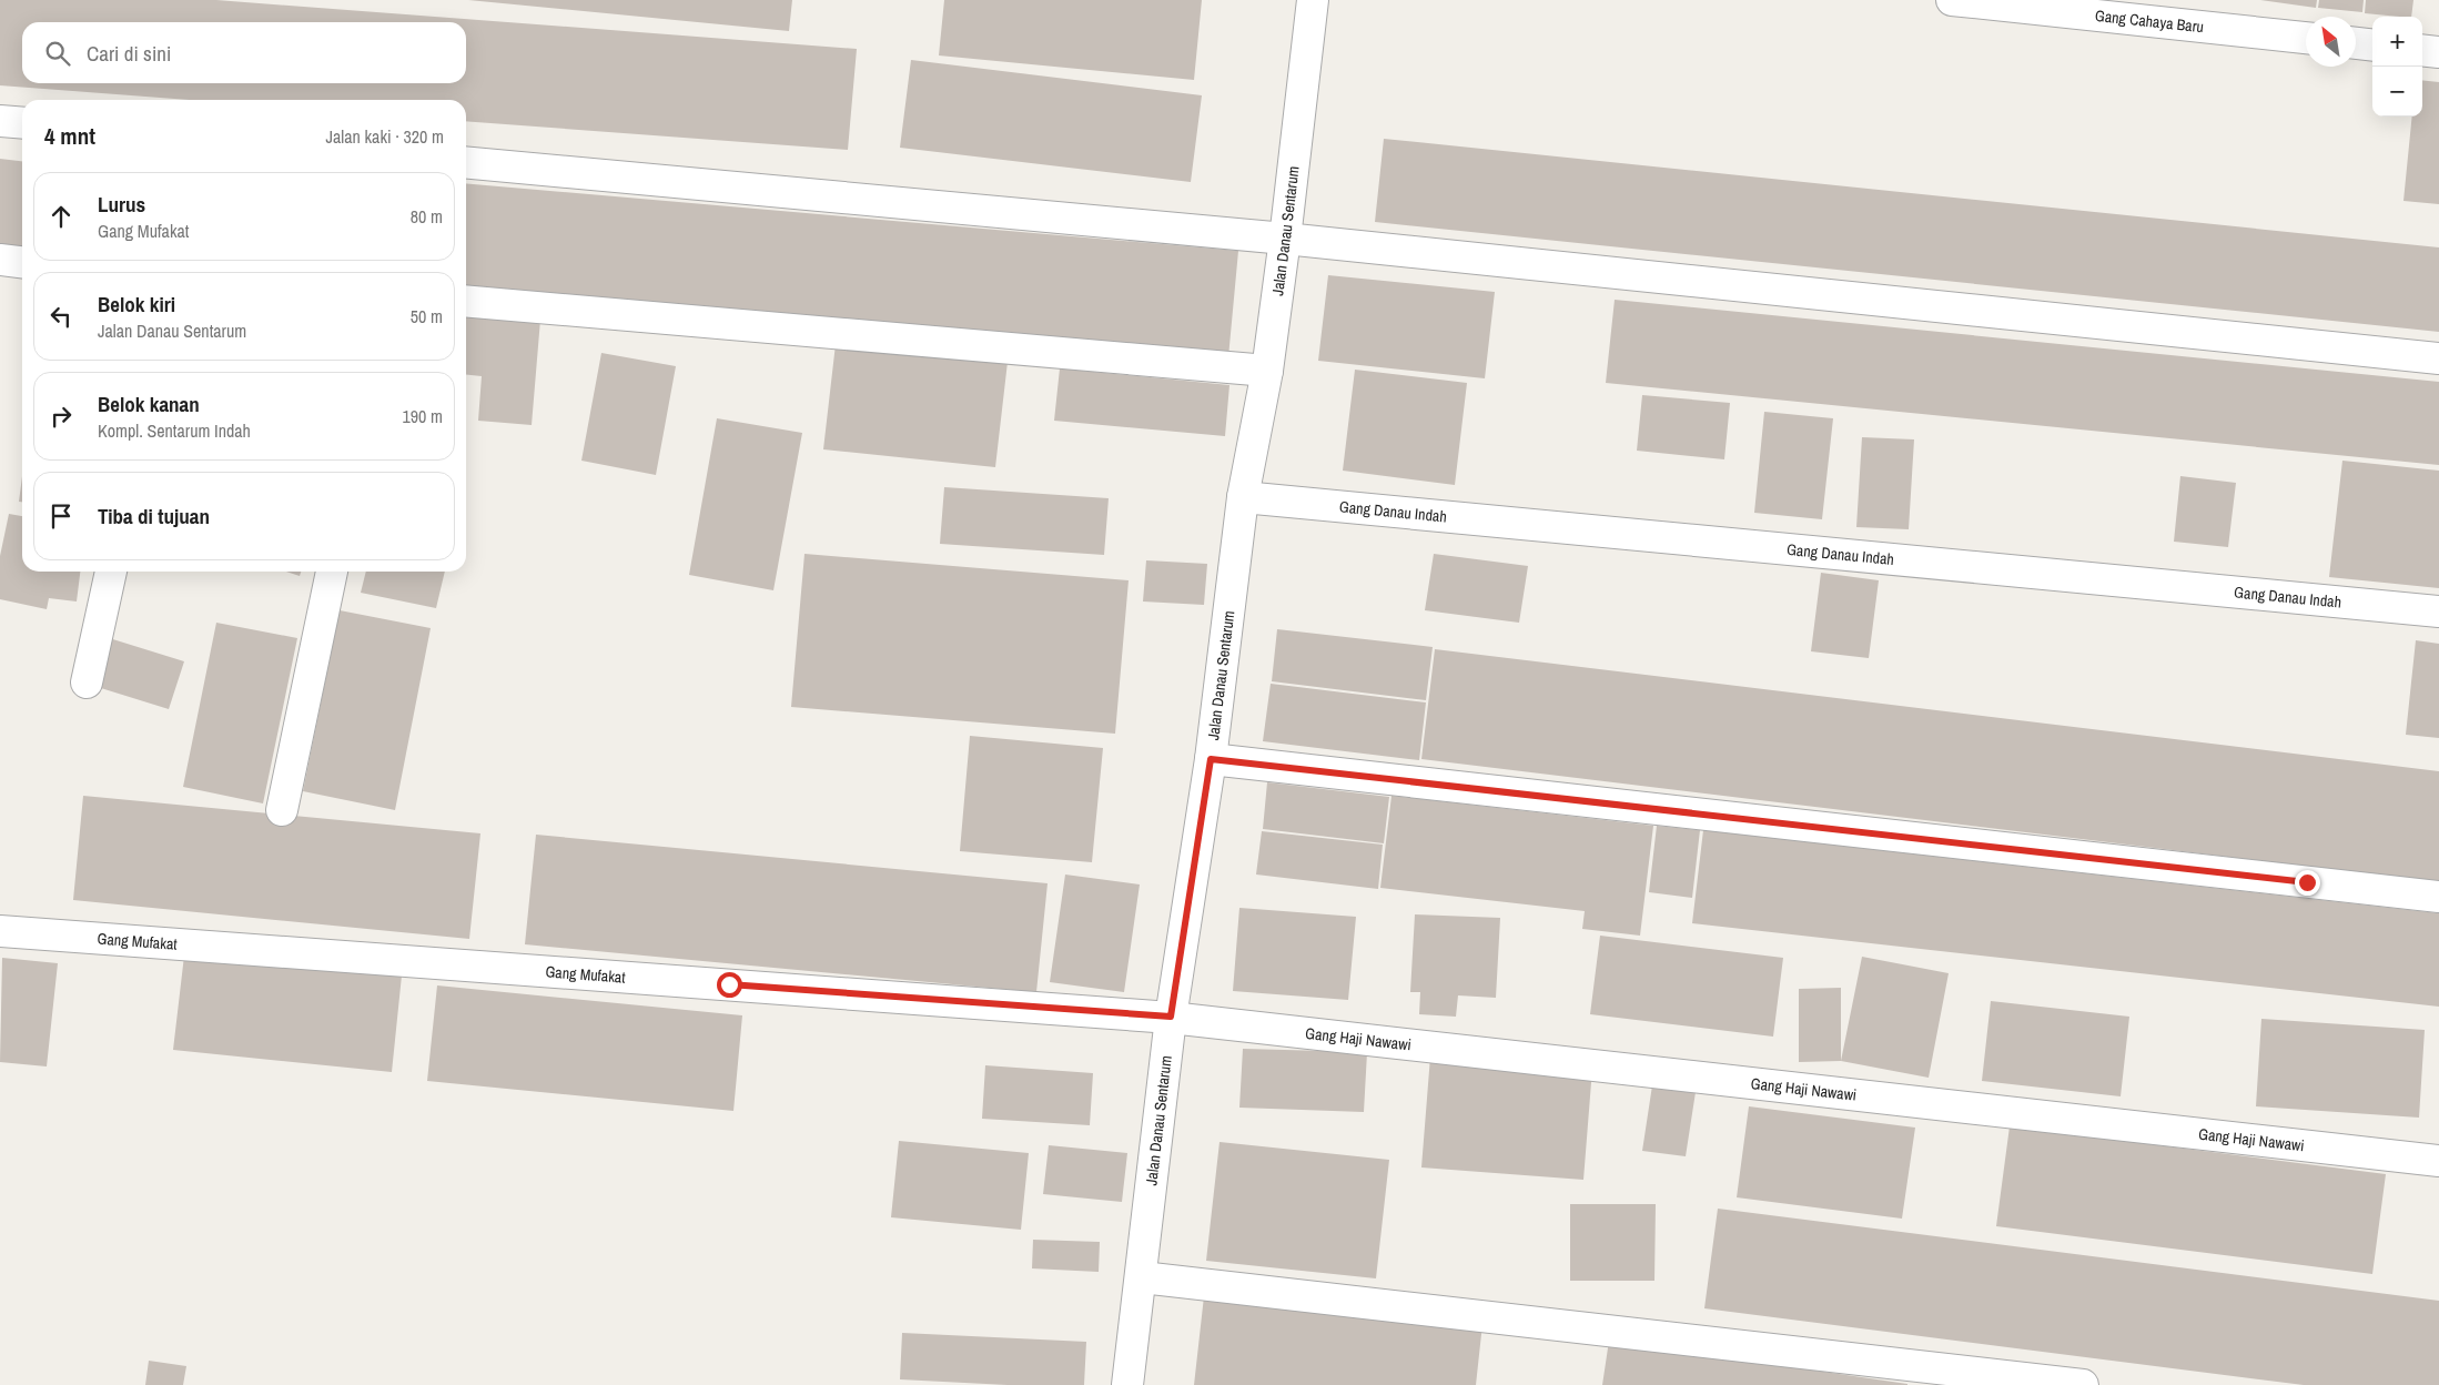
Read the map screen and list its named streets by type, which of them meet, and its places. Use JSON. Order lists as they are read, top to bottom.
{
  "streets": {
    "street": [
      "Gang Cahaya Baru",
      "Jalan Danau Sentarum",
      "Gang Danau Indah",
      "Gang Mufakat",
      "Gang Haji Nawawi"
    ]
  },
  "crossings": [
    ["Jalan Danau Sentarum", "Gang Danau Indah"],
    ["Jalan Danau Sentarum", "Gang Mufakat"],
    ["Jalan Danau Sentarum", "Gang Haji Nawawi"],
    ["Gang Mufakat", "Gang Haji Nawawi"]
  ],
  "north": "top left",
  "page": {
    "map_buttons": ["+", "−"],
    "search": "Cari di sini",
    "heading": ["4 mnt", "Jalan kaki · 320 m"],
    "list": [
      ["Lurus", "Gang Mufakat", "80 m"],
      ["Belok kiri", "Jalan Danau Sentarum", "50 m"],
      ["Belok kanan", "Kompl. Sentarum Indah", "190 m"],
      "Tiba di tujuan"
    ]
  }
}
